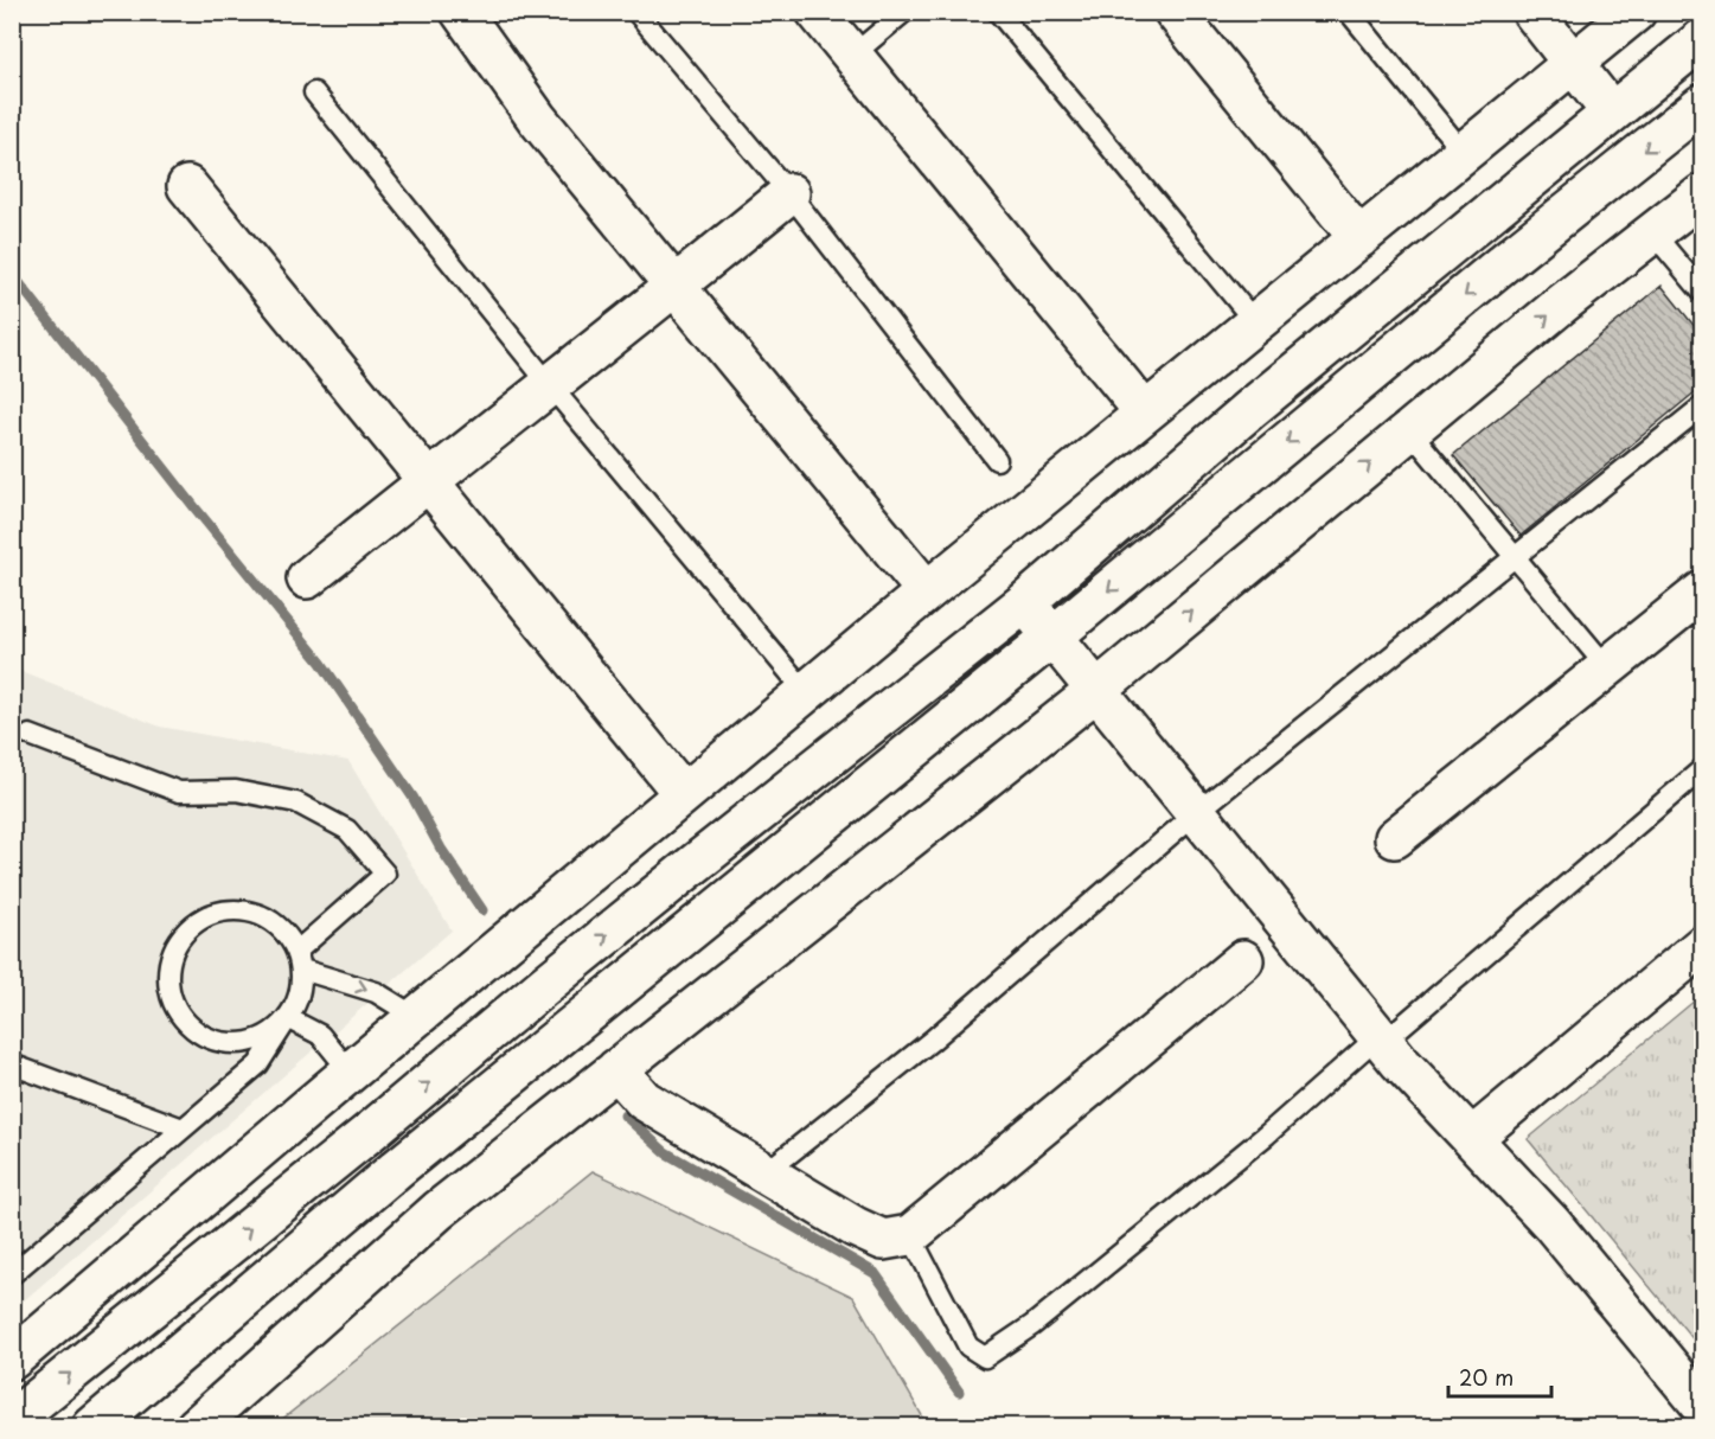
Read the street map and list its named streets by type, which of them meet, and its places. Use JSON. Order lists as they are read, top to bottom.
{
  "scale_bar": "20 m"
}
